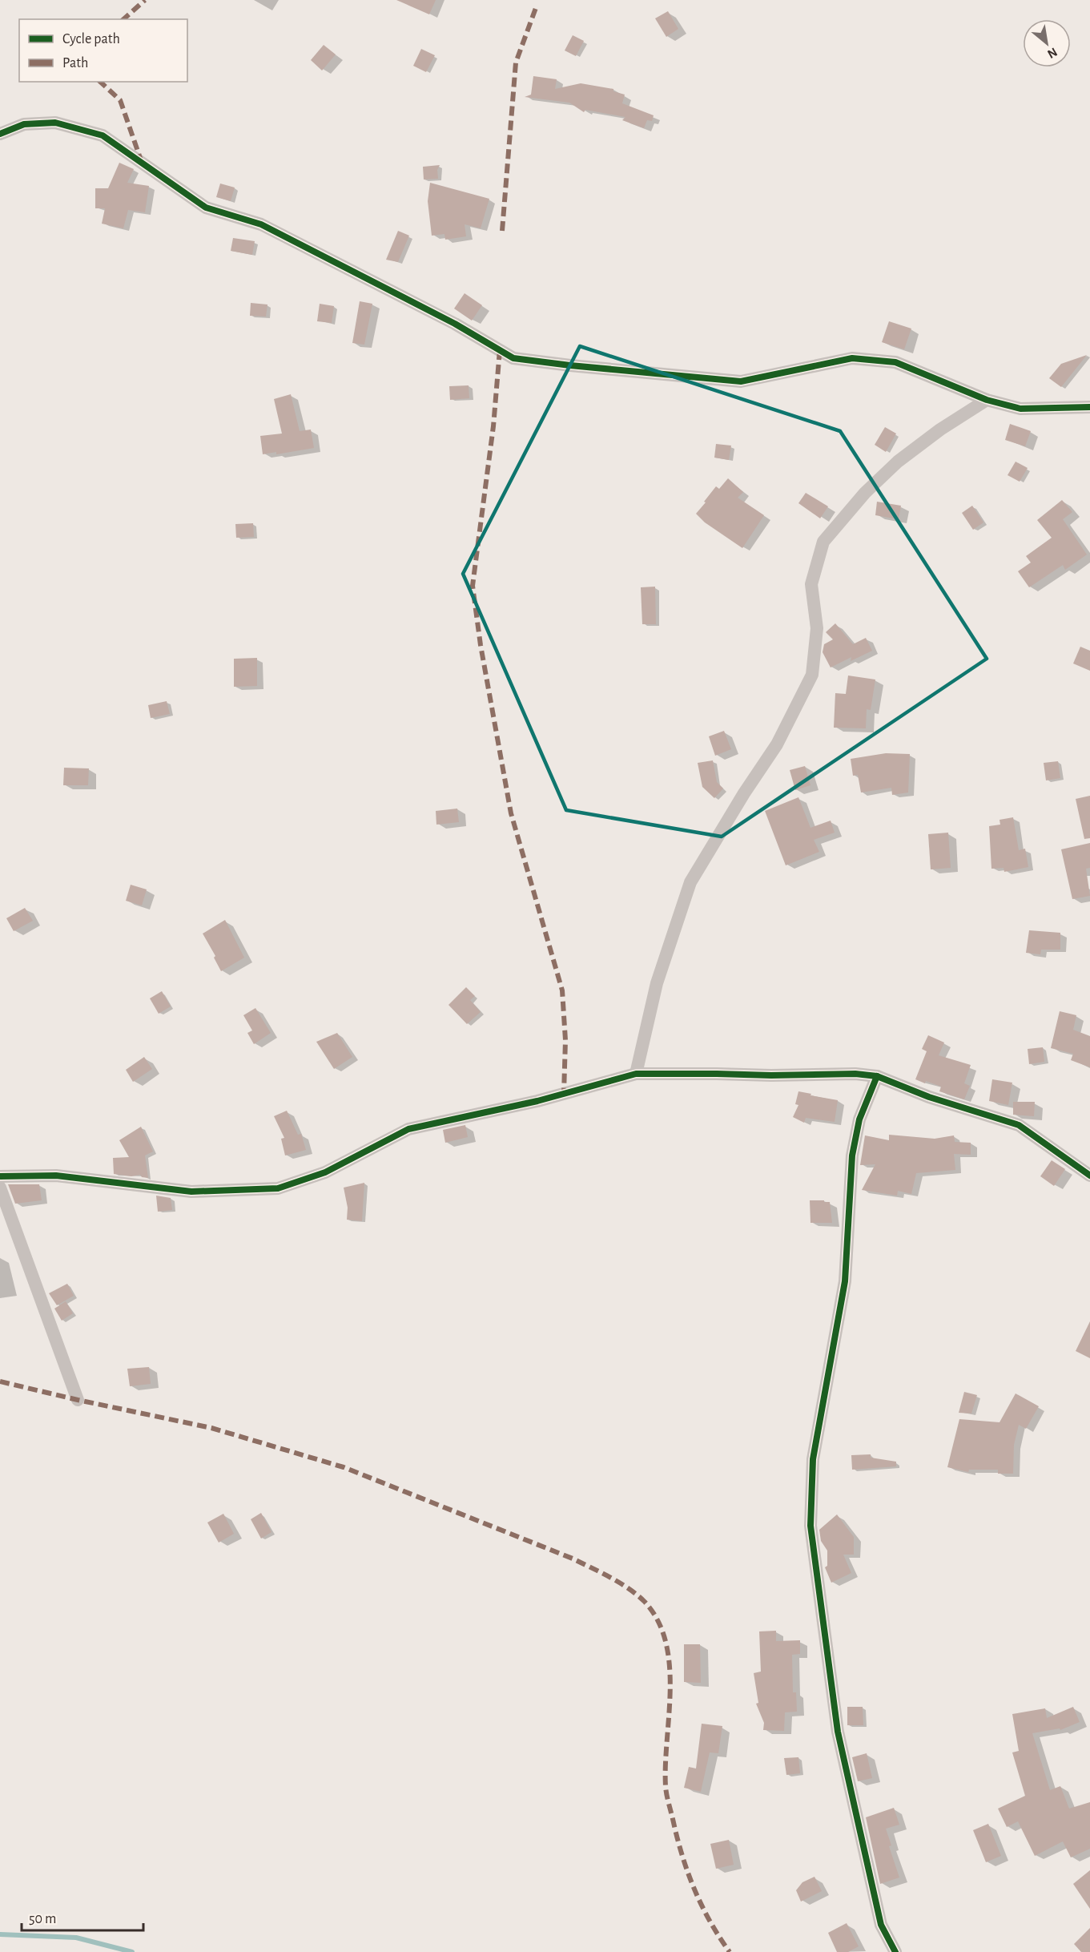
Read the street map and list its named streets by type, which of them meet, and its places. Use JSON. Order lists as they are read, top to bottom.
{
  "legend": ["Cycle path", "Path"],
  "scale_bar": "50 m",
  "north": "bottom right"
}
